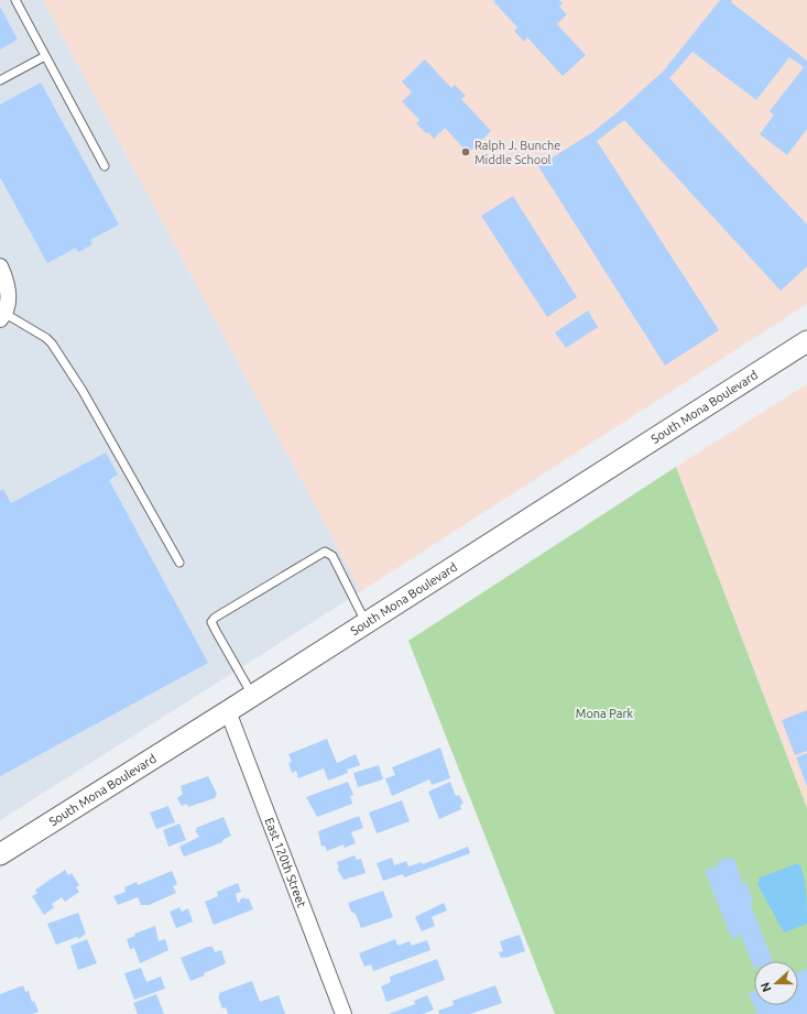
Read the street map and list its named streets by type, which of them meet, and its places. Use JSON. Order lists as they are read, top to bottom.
{
  "streets": {
    "street": ["South Mona Boulevard", "East 120th Street"]
  },
  "crossings": [
    ["South Mona Boulevard", "East 120th Street"]
  ],
  "parks": ["Mona Park"],
  "places": ["Ralph J. Bunche Middle School"],
  "north": "left"
}
